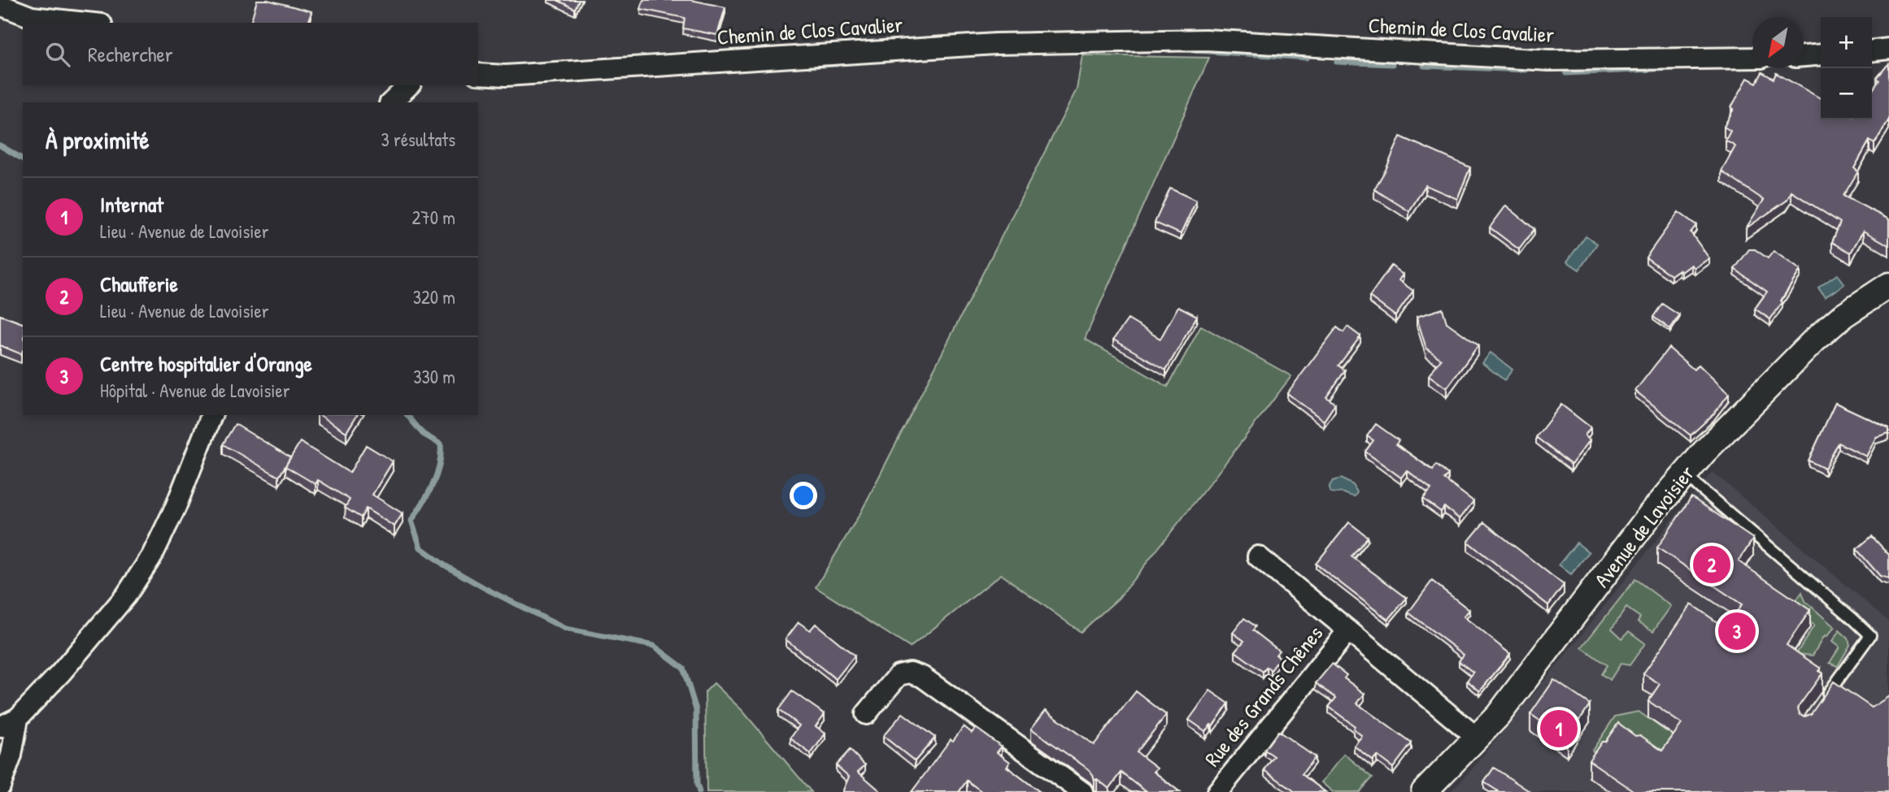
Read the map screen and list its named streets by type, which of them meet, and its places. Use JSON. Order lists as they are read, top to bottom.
{
  "streets": {
    "street": ["Chemin de Clos Cavalier", "Avenue de Lavoisier", "Rue des Grands Chênes"]
  },
  "crossings": [
    ["Avenue de Lavoisier", "Rue des Grands Chênes"]
  ],
  "north": "bottom left",
  "page": {
    "map_buttons": ["+", "−"],
    "search": "Rechercher",
    "heading": ["À proximité", "3 résultats"],
    "list": [
      {
        "mark": "1",
        "name": "Internat",
        "note": "Lieu · Avenue de Lavoisier",
        "value": "270 m"
      },
      {
        "mark": "2",
        "name": "Chaufferie",
        "note": "Lieu · Avenue de Lavoisier",
        "value": "320 m"
      },
      {
        "mark": "3",
        "name": "Centre hospitalier d'Orange",
        "note": "Hôpital · Avenue de Lavoisier",
        "value": "330 m"
      }
    ],
    "pins": ["2", "3", "1"]
  }
}
